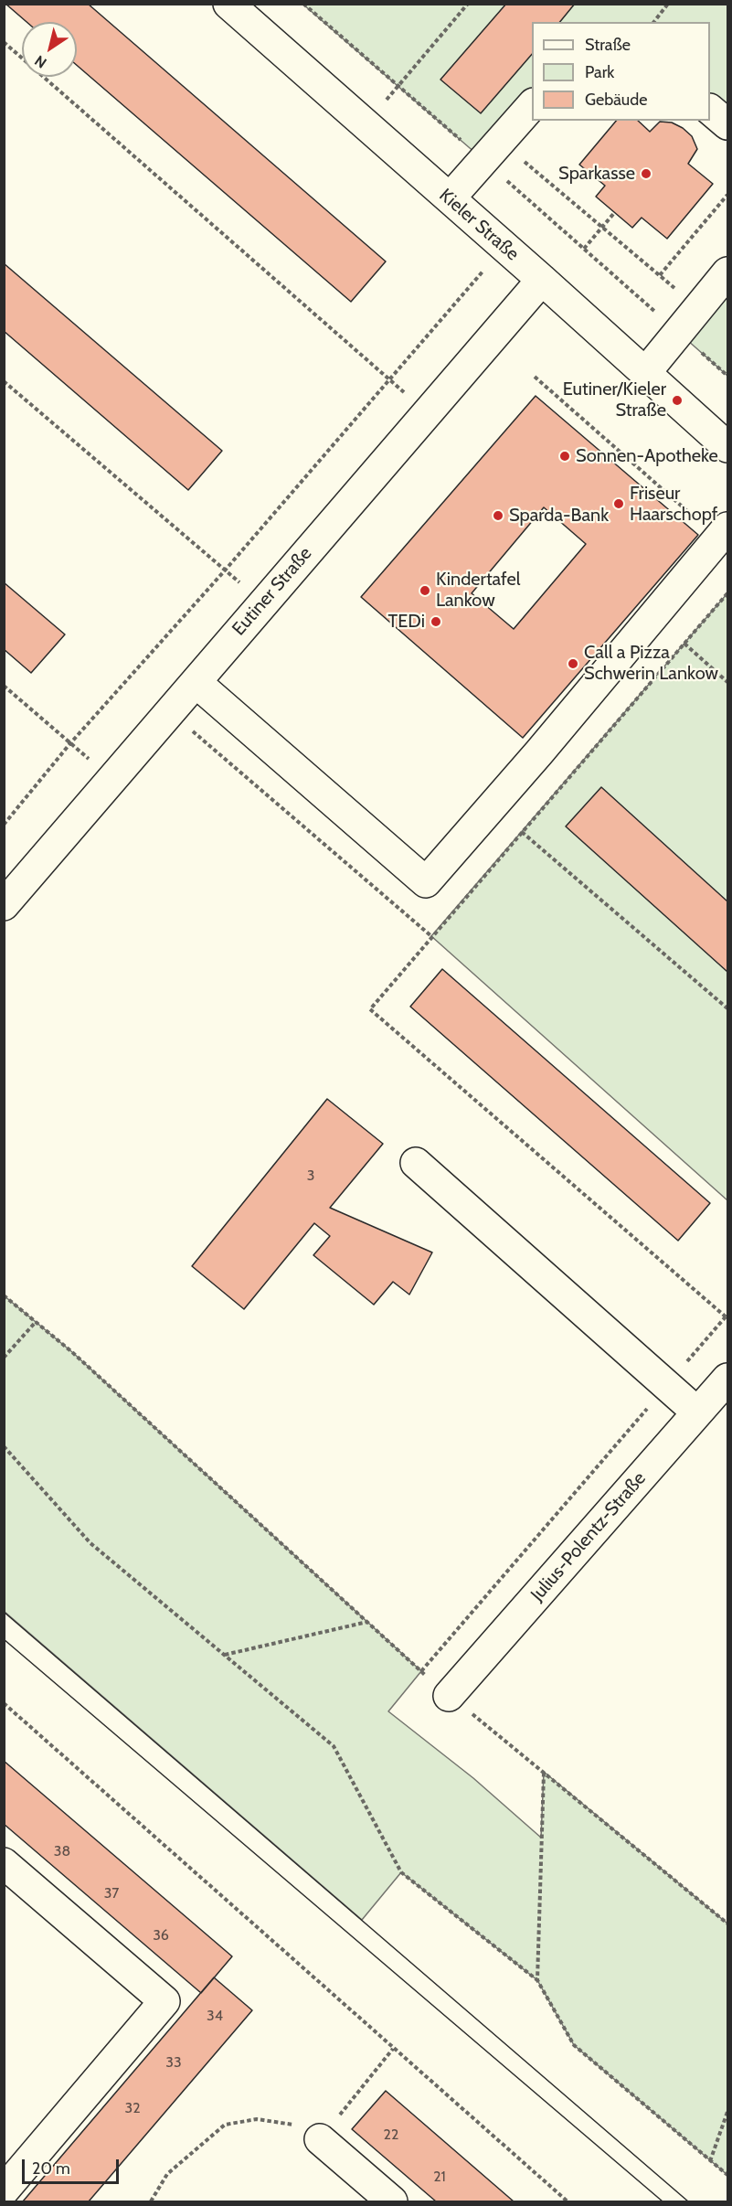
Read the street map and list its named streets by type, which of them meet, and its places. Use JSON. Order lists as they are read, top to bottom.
{
  "streets": {
    "street": ["Kieler Straße", "Eutiner Straße", "Julius-Polentz-Straße"]
  },
  "crossings": [
    ["Kieler Straße", "Eutiner Straße"]
  ],
  "places": [
    "Sparkasse",
    "Eutiner/Kieler Straße",
    "Sonnen-Apotheke",
    "Friseur Haarschopf",
    "Sparda-Bank",
    "Kindertafel Lankow",
    "TEDi",
    "Call a Pizza Schwerin Lankow"
  ],
  "house_numbers": [
    "3",
    "38",
    "37",
    "36",
    "34",
    "33",
    "32",
    "22",
    "21"
  ],
  "legend": ["Straße", "Park", "Gebäude"],
  "scale_bar": "20 m",
  "north": "bottom left"
}
